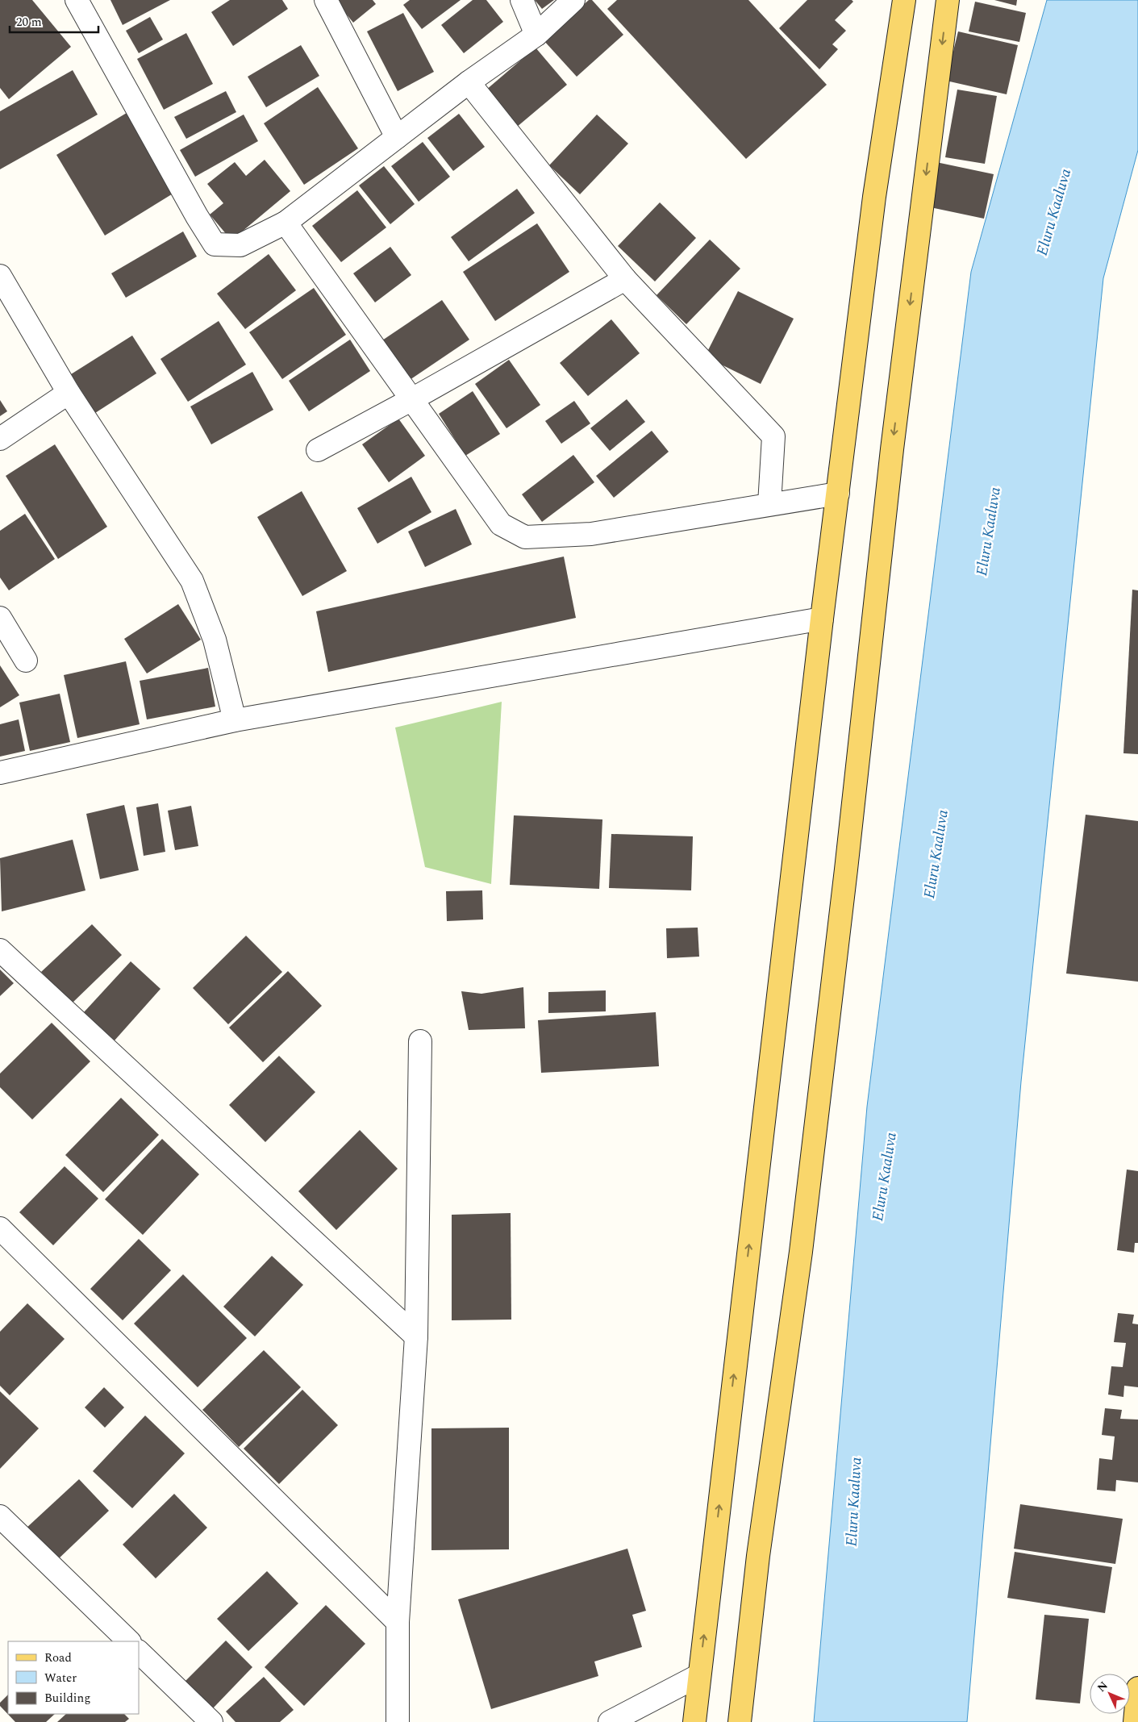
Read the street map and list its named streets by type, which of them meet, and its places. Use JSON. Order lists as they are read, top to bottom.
{
  "water": ["Eluru Kaaluva"],
  "legend": ["Road", "Water", "Building"],
  "scale_bar": "20 m",
  "north": "top left"
}
